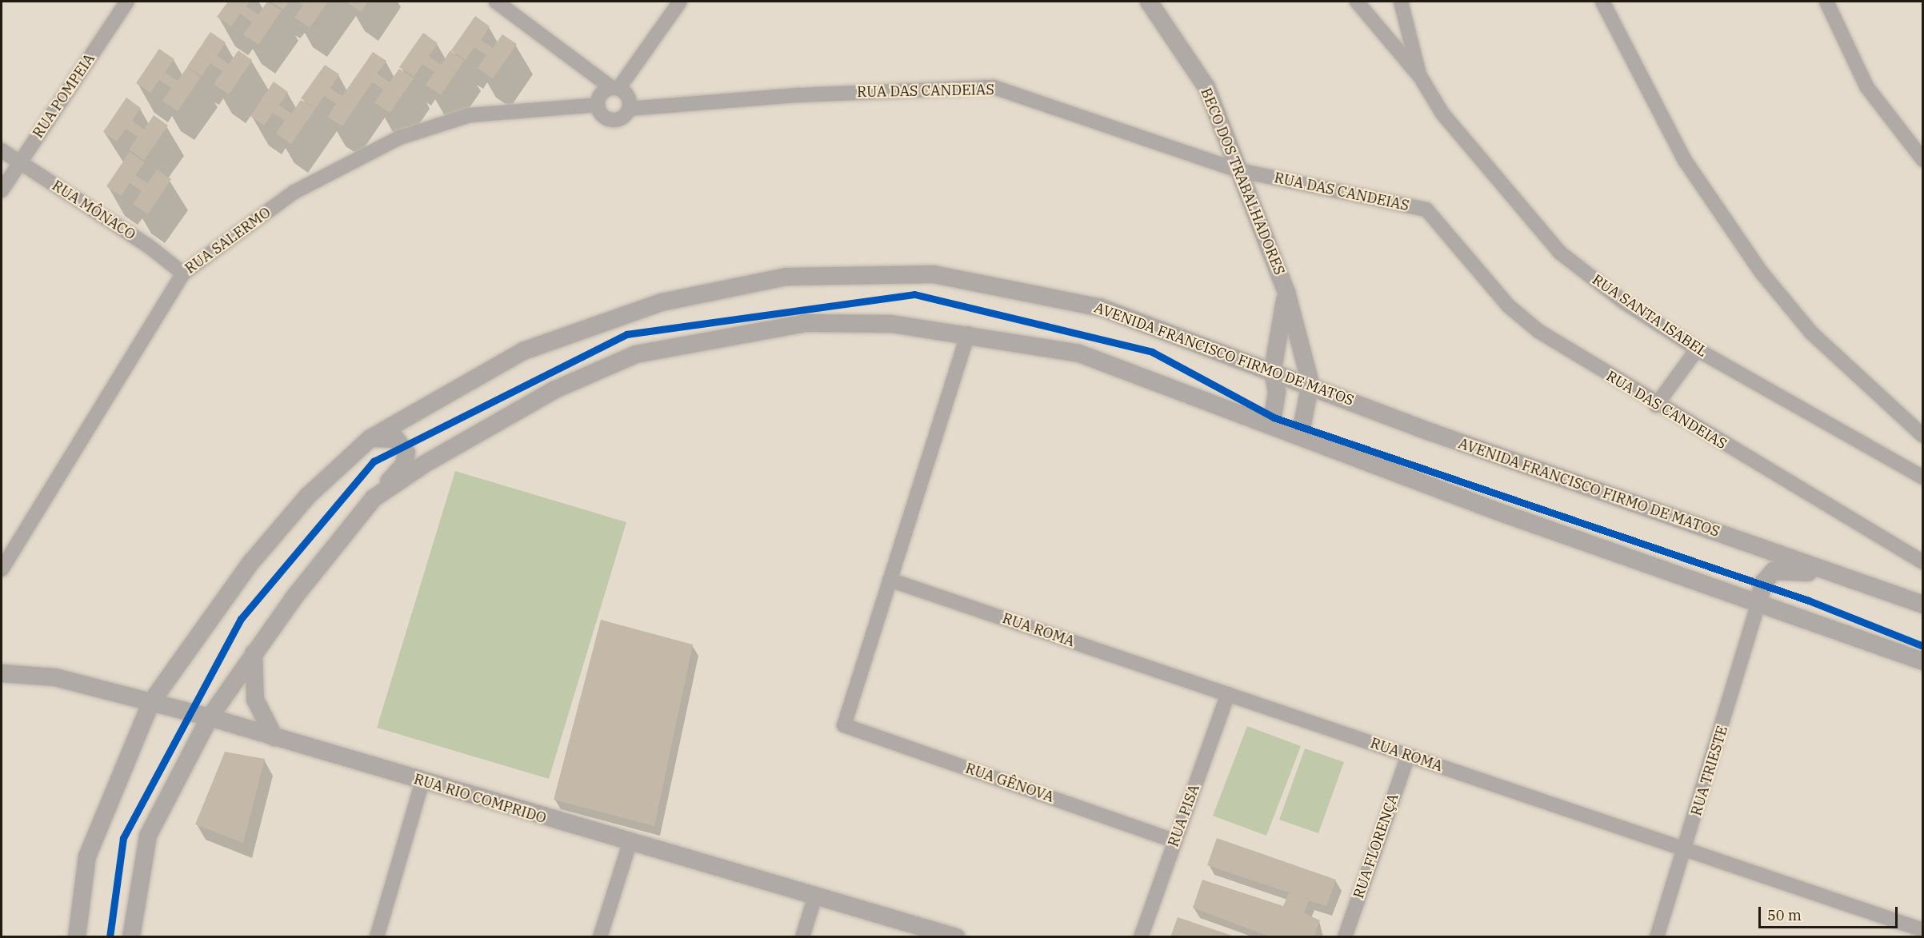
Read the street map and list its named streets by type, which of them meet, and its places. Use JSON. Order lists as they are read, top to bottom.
{
  "streets": {
    "street": [
      "RUA DAS CANDEIAS",
      "RUA POMPEIA",
      "BECO DOS TRABALHADORES",
      "RUA MÔNACO",
      "RUA SALERMO",
      "RUA SANTA ISABEL",
      "AVENIDA FRANCISCO FIRMO DE MATOS",
      "RUA ROMA",
      "RUA TRIESTE",
      "RUA GÊNOVA",
      "RUA RIO COMPRIDO",
      "RUA PISA",
      "RUA FLORENÇA"
    ]
  },
  "crossings": [
    ["RUA DAS CANDEIAS", "BECO DOS TRABALHADORES"],
    ["RUA DAS CANDEIAS", "RUA SALERMO"],
    ["RUA POMPEIA", "RUA MÔNACO"],
    ["BECO DOS TRABALHADORES", "AVENIDA FRANCISCO FIRMO DE MATOS"],
    ["RUA MÔNACO", "RUA SALERMO"],
    ["AVENIDA FRANCISCO FIRMO DE MATOS", "RUA RIO COMPRIDO"],
    ["RUA ROMA", "RUA TRIESTE"],
    ["RUA ROMA", "RUA GÊNOVA"],
    ["RUA ROMA", "RUA PISA"],
    ["RUA ROMA", "RUA FLORENÇA"],
    ["RUA GÊNOVA", "RUA PISA"]
  ],
  "scale_bar": "50 m"
}
